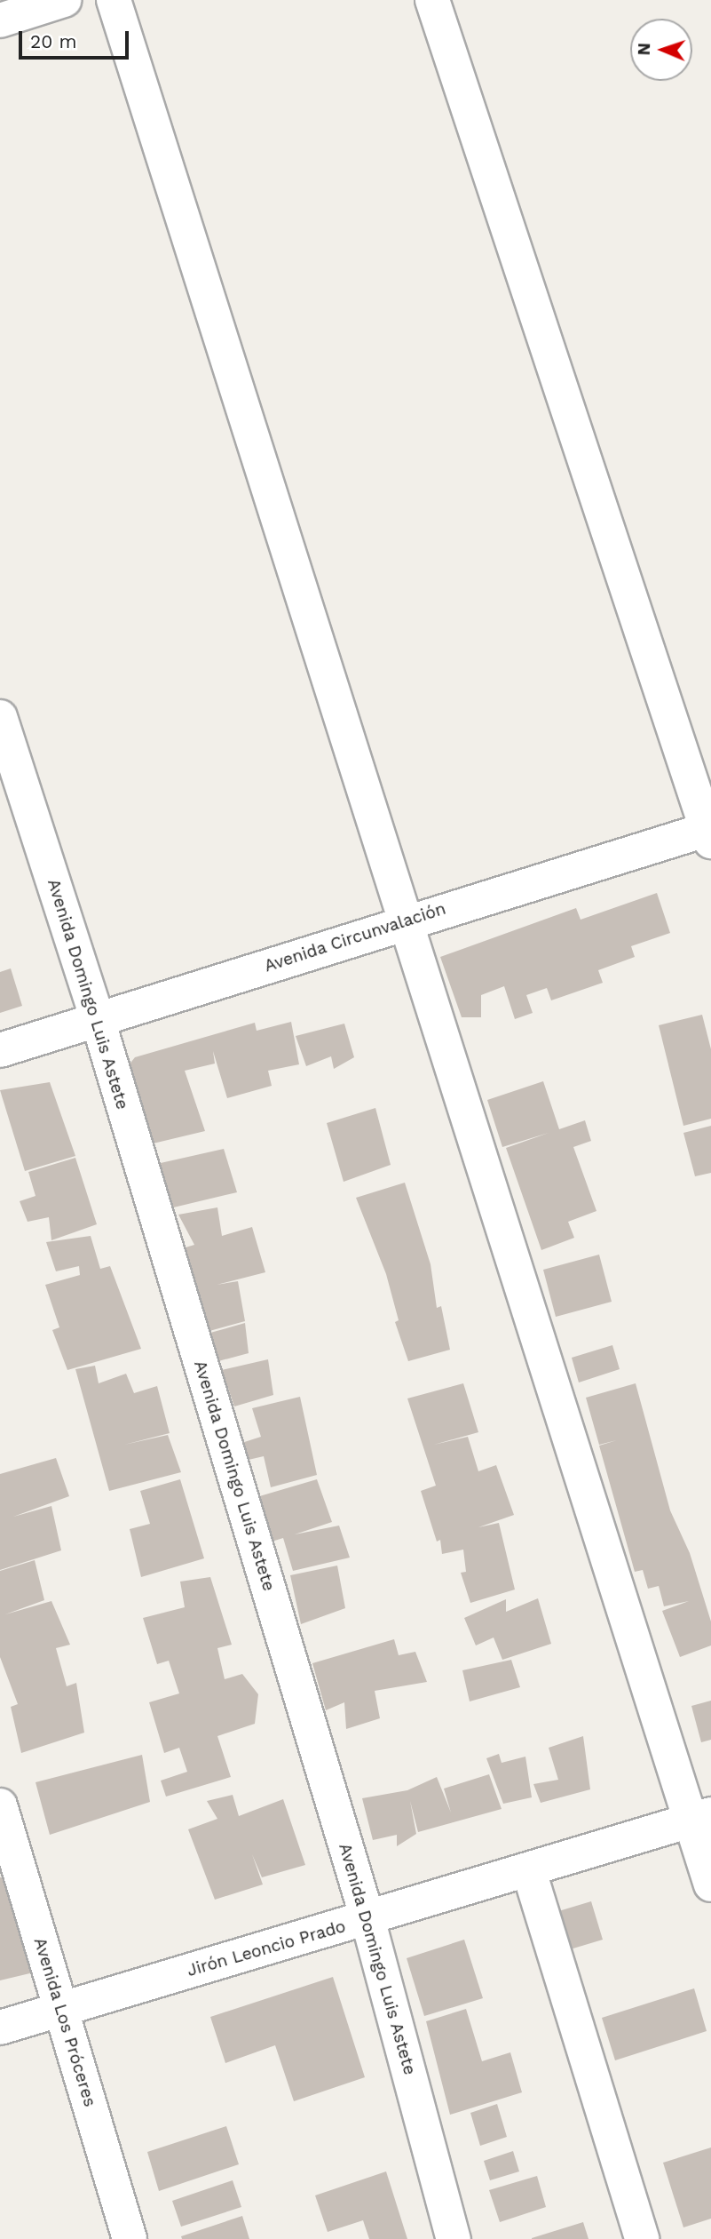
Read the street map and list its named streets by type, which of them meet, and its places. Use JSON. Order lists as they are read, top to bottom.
{
  "streets": {
    "street": [
      "Avenida Circunvalación",
      "Avenida Domingo Luis Astete",
      "Jirón Leoncio Prado",
      "Avenida Los Próceres"
    ]
  },
  "crossings": [
    ["Avenida Circunvalación", "Avenida Domingo Luis Astete"],
    ["Avenida Domingo Luis Astete", "Jirón Leoncio Prado"],
    ["Jirón Leoncio Prado", "Avenida Los Próceres"]
  ],
  "scale_bar": "20 m",
  "north": "left"
}
